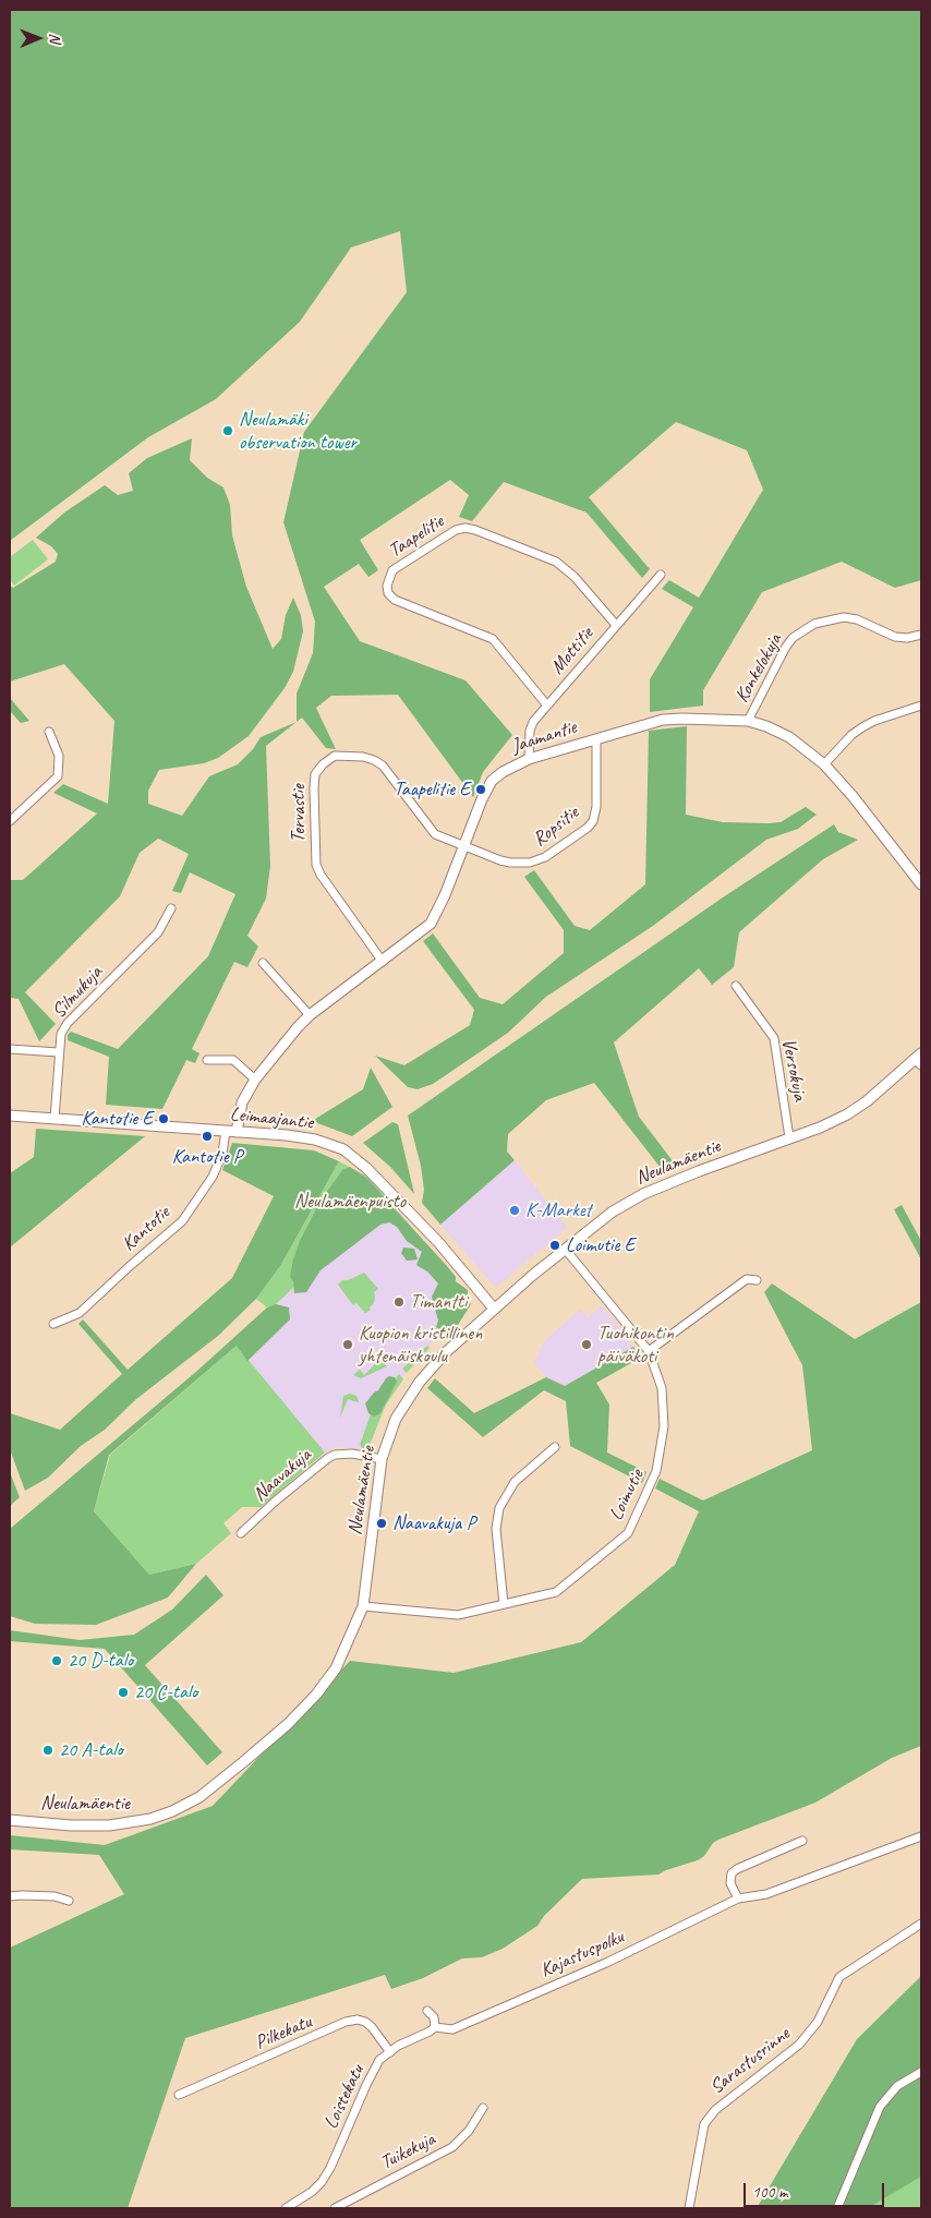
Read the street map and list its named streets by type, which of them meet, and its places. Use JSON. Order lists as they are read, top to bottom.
{
  "streets": {
    "street": [
      "Taapelitie",
      "Mottitie",
      "Konkelokuja",
      "Jaamantie",
      "Tervastie",
      "Ropsitie",
      "Silmukuja",
      "Versokuja",
      "Leimaajantie",
      "Neulamäentie",
      "Kantotie",
      "Naavakuja",
      "Loimutie",
      "Kajastuspolku",
      "Pilkekatu",
      "Sarastusrinne",
      "Loistekatu",
      "Tuikekuja"
    ]
  },
  "crossings": [
    ["Taapelitie", "Mottitie"],
    ["Mottitie", "Jaamantie"],
    ["Konkelokuja", "Jaamantie"],
    ["Jaamantie", "Tervastie"],
    ["Jaamantie", "Ropsitie"],
    ["Jaamantie", "Leimaajantie"],
    ["Tervastie", "Ropsitie"],
    ["Silmukuja", "Leimaajantie"],
    ["Versokuja", "Neulamäentie"],
    ["Leimaajantie", "Neulamäentie"],
    ["Leimaajantie", "Kantotie"],
    ["Neulamäentie", "Naavakuja"],
    ["Neulamäentie", "Loimutie"],
    ["Kajastuspolku", "Loistekatu"],
    ["Pilkekatu", "Loistekatu"]
  ],
  "parks": ["Neulamäenpuisto"],
  "places": [
    "Neulamäki observation tower",
    "Taapelitie E",
    "Kantotie E",
    "Kantotie P",
    "K-Market",
    "Loimutie E",
    "Timantti",
    "Kuopion kristillinen yhtenäiskoulu",
    "Tuohikontin päiväkoti",
    "Naavakuja P",
    "20 D-talo",
    "20 C-talo",
    "20 A-talo"
  ],
  "scale_bar": "100 m",
  "north": "right"
}
